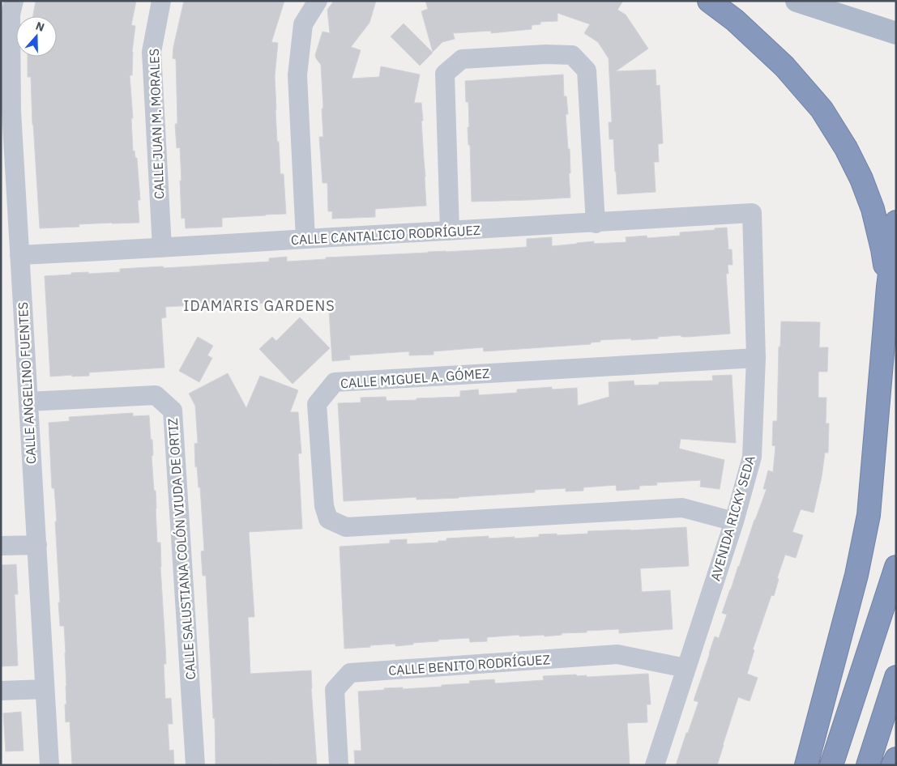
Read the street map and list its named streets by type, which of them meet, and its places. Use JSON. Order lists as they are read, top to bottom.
{
  "streets": {
    "street": [
      "CALLE JUAN M. MORALES",
      "CALLE CANTALICIO RODRÍGUEZ",
      "CALLE MIGUEL A. GÓMEZ",
      "CALLE ANGELINO FUENTES",
      "AVENIDA RICKY SEDA",
      "CALLE SALUSTIANA COLÓN VIUDA DE ORTIZ",
      "CALLE BENITO RODRÍGUEZ"
    ]
  },
  "crossings": [
    ["CALLE JUAN M. MORALES", "CALLE CANTALICIO RODRÍGUEZ"],
    ["CALLE CANTALICIO RODRÍGUEZ", "CALLE ANGELINO FUENTES"],
    ["CALLE CANTALICIO RODRÍGUEZ", "AVENIDA RICKY SEDA"],
    ["CALLE MIGUEL A. GÓMEZ", "AVENIDA RICKY SEDA"],
    ["CALLE ANGELINO FUENTES", "CALLE SALUSTIANA COLÓN VIUDA DE ORTIZ"],
    ["AVENIDA RICKY SEDA", "CALLE BENITO RODRÍGUEZ"]
  ],
  "districts": ["IDAMARIS GARDENS"],
  "north": "top"
}
